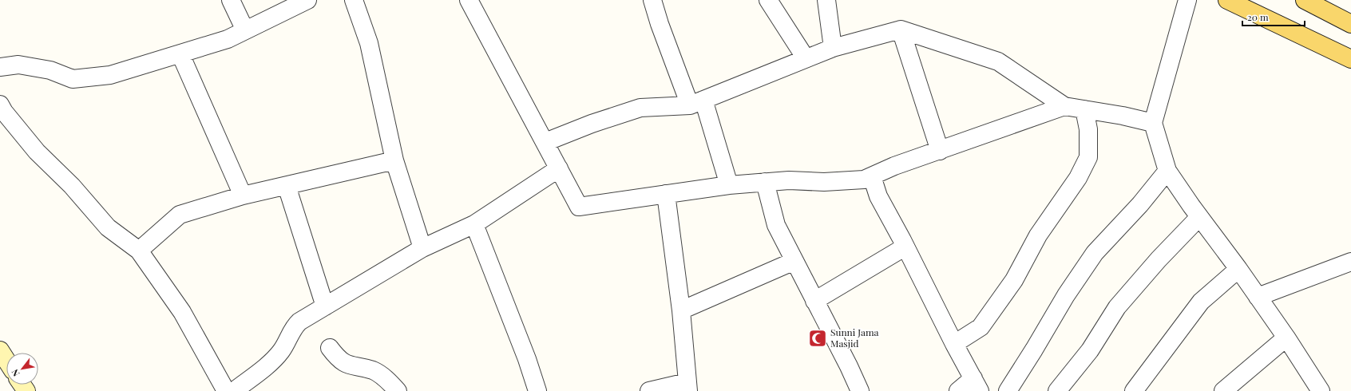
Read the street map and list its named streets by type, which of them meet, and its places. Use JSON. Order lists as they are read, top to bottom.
{
  "places": {
    "mosque": ["Sunni Jama Masjid"]
  },
  "scale_bar": "20 m",
  "north": "bottom left"
}
